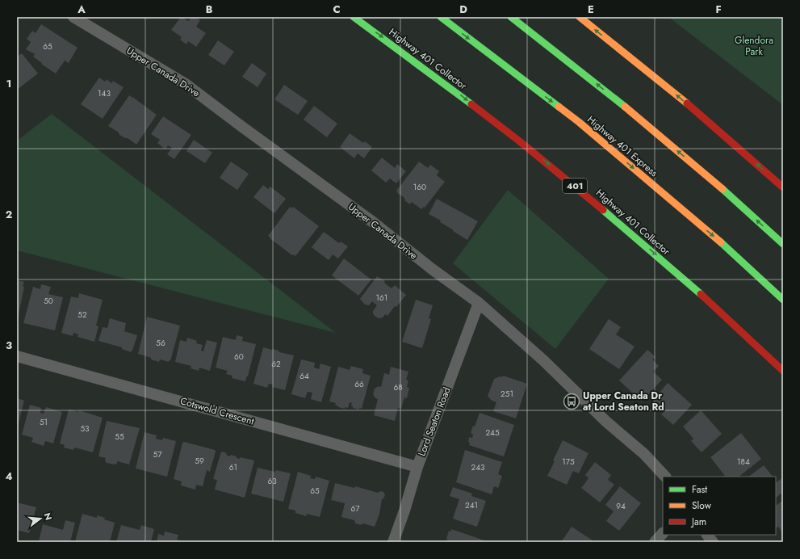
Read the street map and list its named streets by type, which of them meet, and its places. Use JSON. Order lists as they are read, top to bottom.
{
  "streets": {
    "highway": ["Highway 401 Collector", "Highway 401 Express", "401"],
    "street": ["Upper Canada Drive", "Cotswold Crescent", "Lord Seaton Road"]
  },
  "crossings": [
    ["Upper Canada Drive", "Lord Seaton Road"],
    ["Cotswold Crescent", "Lord Seaton Road"]
  ],
  "one_way": ["Highway 401 Collector"],
  "parks": ["Glendora Park"],
  "places": {
    "bus stop": ["Upper Canada Dr at Lord Seaton Rd"]
  },
  "house_numbers": [
    "65",
    "143",
    "160",
    "161",
    "50",
    "52",
    "56",
    "60",
    "62",
    "64",
    "66",
    "68",
    "251",
    "51",
    "53",
    "245",
    "55",
    "57",
    "59",
    "175",
    "184",
    "61",
    "243",
    "63",
    "65",
    "241",
    "94",
    "67"
  ],
  "legend": ["Fast", "Slow", "Jam"],
  "north": "right",
  "grid": {
    "columns": [
      "A",
      "B",
      "C",
      "D",
      "E",
      "F"
    ],
    "rows": [
      "1",
      "2",
      "3",
      "4"
    ]
  }
}
